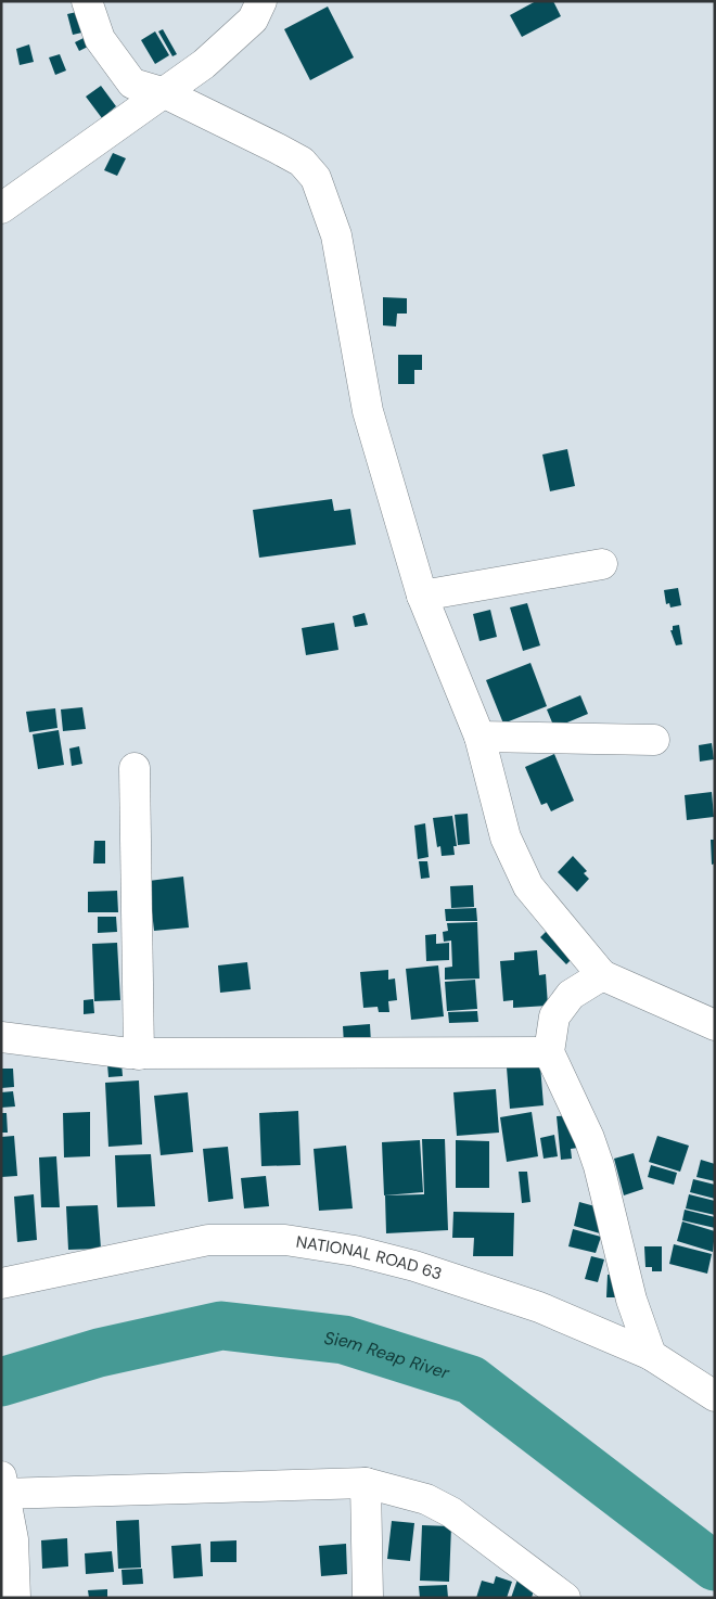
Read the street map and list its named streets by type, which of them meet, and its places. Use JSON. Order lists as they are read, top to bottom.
{
  "streets": {
    "street": ["NATIONAL ROAD 63"]
  },
  "water": ["Siem Reap River"]
}
